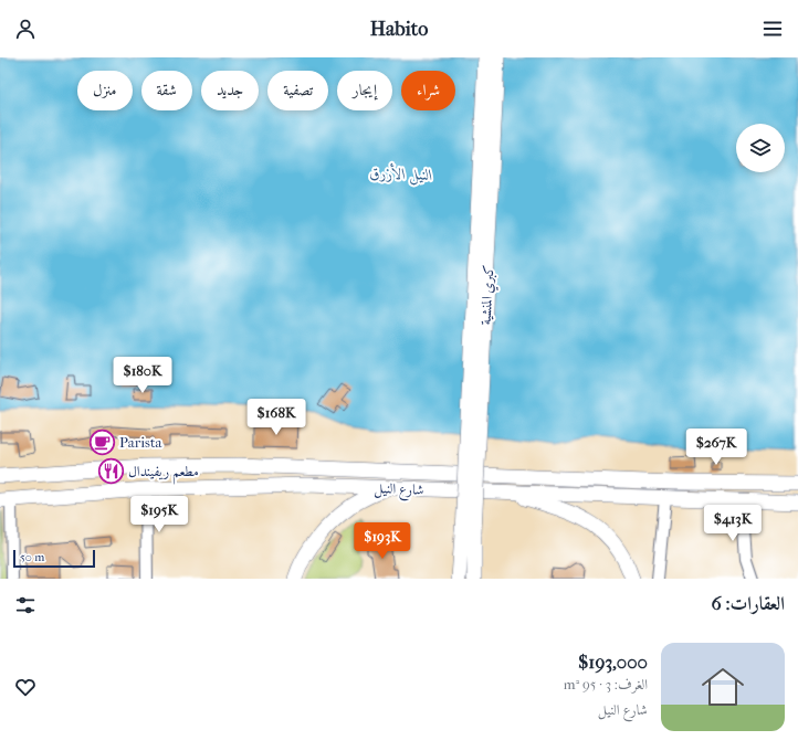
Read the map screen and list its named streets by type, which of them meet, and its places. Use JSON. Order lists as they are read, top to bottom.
{
  "streets": {
    "main road": ["كبري المنشية", "شارع النيل"]
  },
  "water": ["النيل الأزرق"],
  "places": {
    "cafe": ["Parista"],
    "restaurant": ["مطعم ريفيندال"]
  },
  "scale_bar": "50 m",
  "page": {
    "header": "Habito",
    "chip": [
      "شراء",
      "إيجار",
      "تصفية",
      "جديد",
      "شقة",
      "منزل"
    ],
    "price": [
      "$180K",
      "$168K",
      "$267K",
      "$195K",
      "$413K",
      "$193K"
    ],
    "scale": "50 m",
    "heading": "العقارات: 6",
    "list": [
      {
        "name": "$193,000",
        "note": "الغرف: 3 · 95 m² · شارع النيل"
      }
    ]
  }
}
